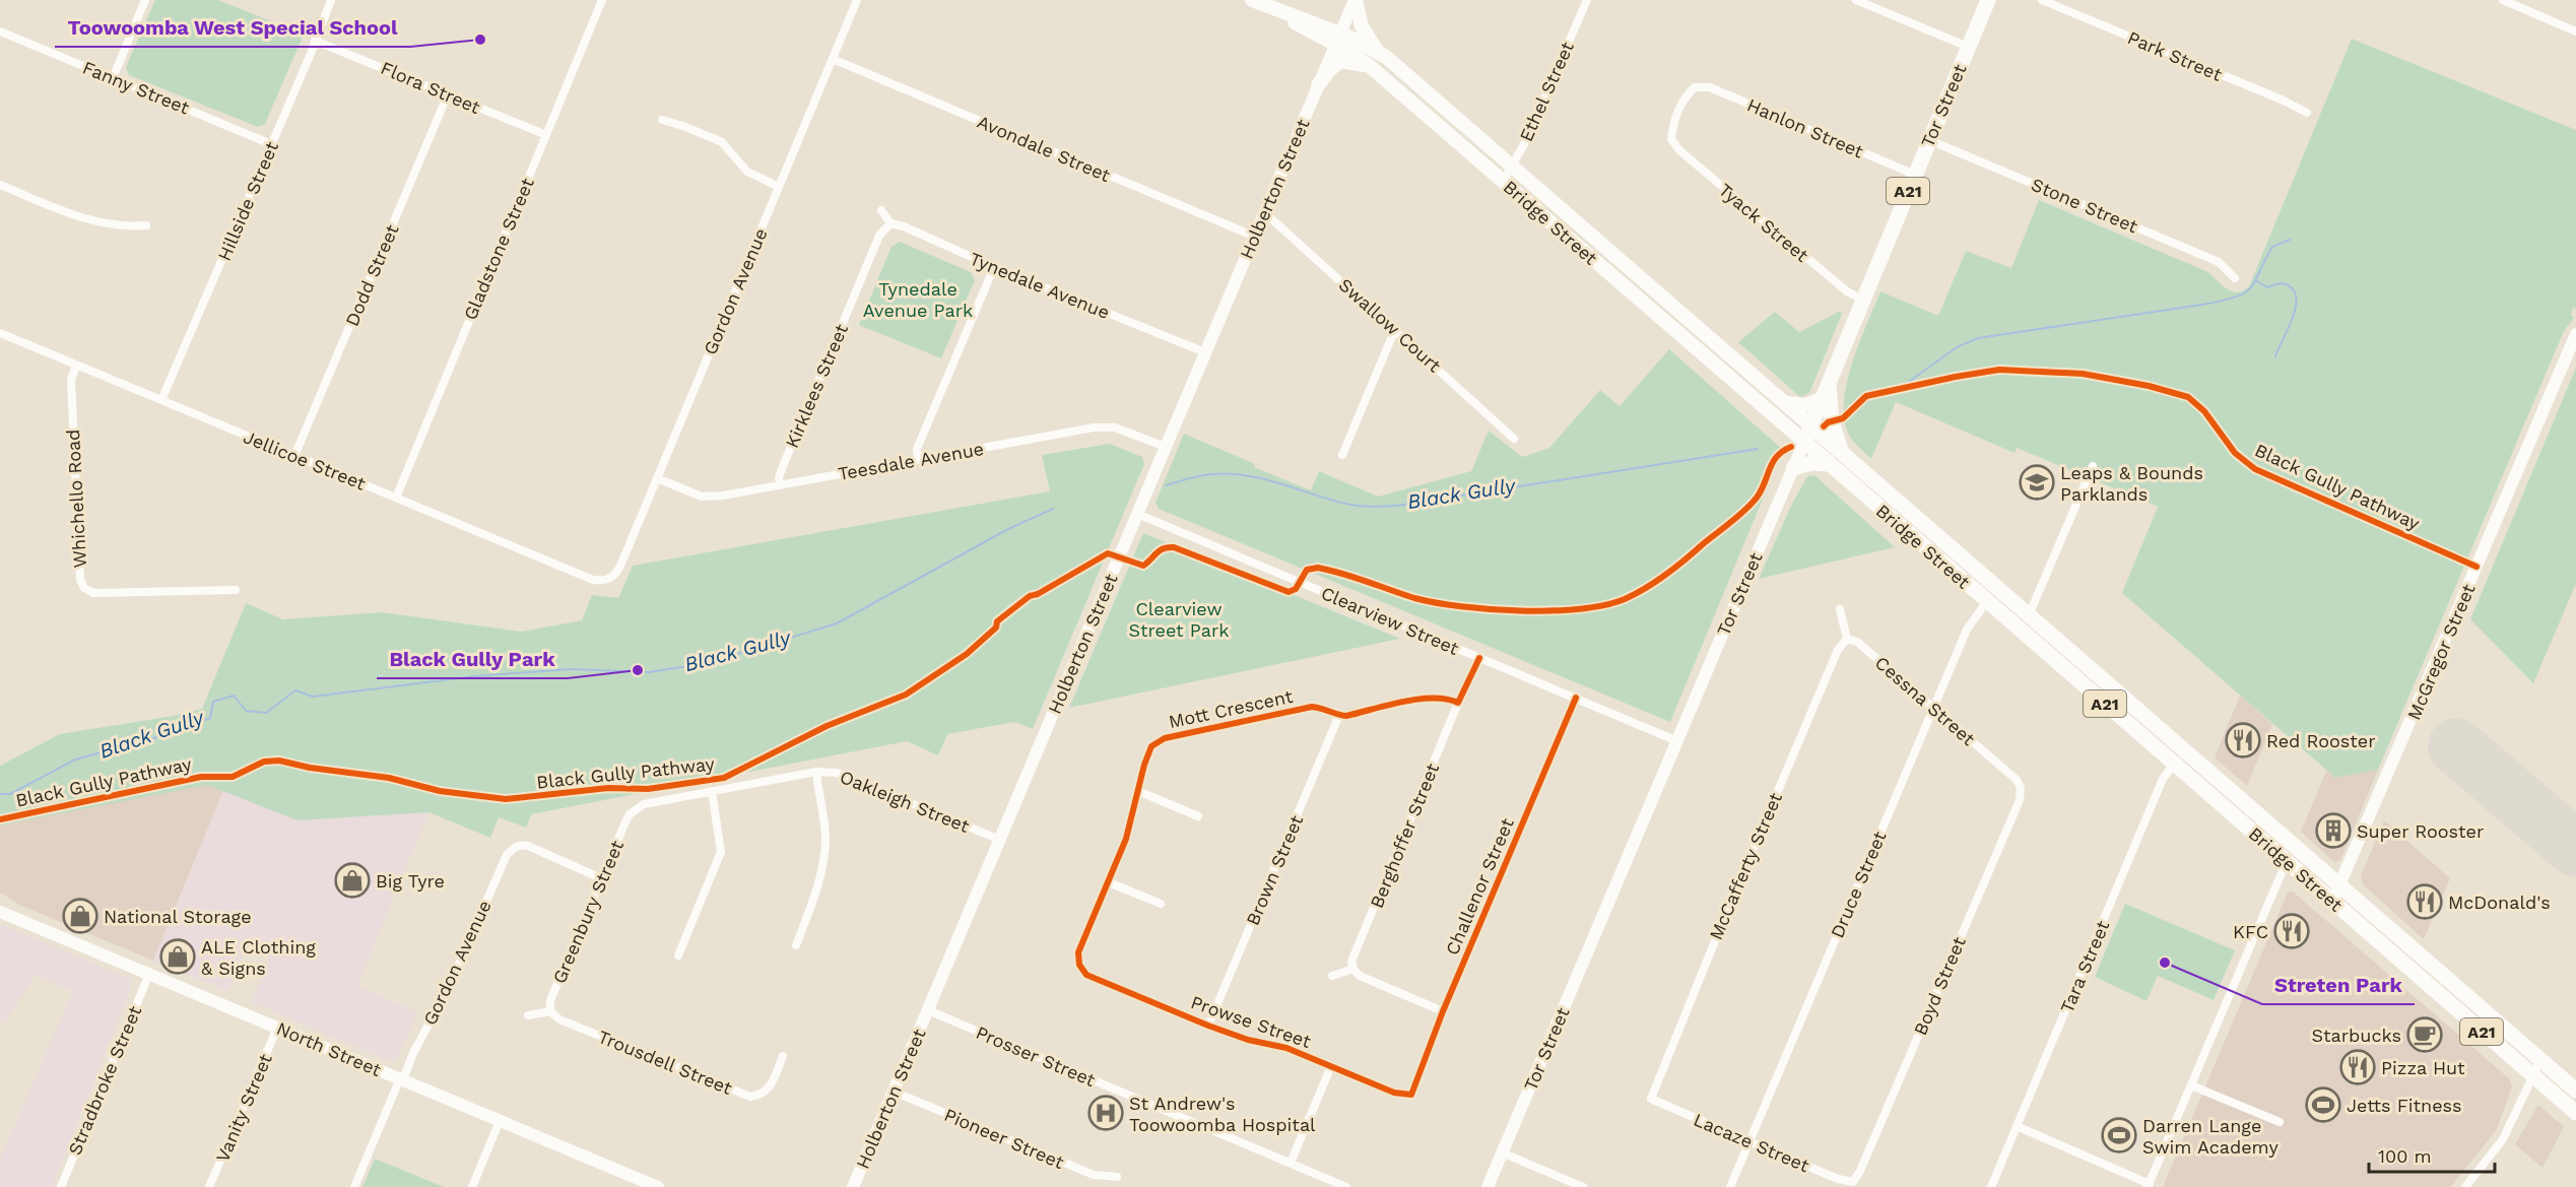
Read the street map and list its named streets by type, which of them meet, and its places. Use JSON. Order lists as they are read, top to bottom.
{
  "streets": {
    "highway": ["Tor Street", "A21", "Bridge Street"],
    "street": [
      "Park Street",
      "Fanny Street",
      "Flora Street",
      "Ethel Street",
      "Hanlon Street",
      "Avondale Street",
      "Holberton Street",
      "Hillside Street",
      "Stone Street",
      "Tyack Street",
      "Gladstone Street",
      "Dodd Street",
      "Tynedale Avenue",
      "Gordon Avenue",
      "Swallow Court",
      "Kirklees Street",
      "Jellicoe Street",
      "Teesdale Avenue",
      "Whichello Road",
      "Clearview Street",
      "McGregor Street",
      "Cessna Street",
      "Mott Crescent",
      "Oakleigh Street",
      "Berghoffer Street",
      "McCafferty Street",
      "Brown Street",
      "Druce Street",
      "Challenor Street",
      "Greenbury Street",
      "Tara Street",
      "Boyd Street",
      "Prowse Street",
      "North Street",
      "Prosser Street",
      "Trousdell Street",
      "Stradbroke Street",
      "Vanity Street",
      "Pioneer Street",
      "Lacaze Street"
    ],
    "cycle path": ["Black Gully Pathway"]
  },
  "crossings": [
    ["Fanny Street", "Hillside Street"],
    ["Flora Street", "Hillside Street"],
    ["Flora Street", "Gladstone Street"],
    ["Flora Street", "Dodd Street"],
    ["Ethel Street", "Bridge Street"],
    ["Tor Street", "Hanlon Street"],
    ["Tor Street", "A21"],
    ["Tor Street", "Stone Street"],
    ["Tor Street", "Bridge Street"],
    ["Tor Street", "Tyack Street"],
    ["Tor Street", "Clearview Street"],
    ["Hanlon Street", "Tyack Street"],
    ["Avondale Street", "Holberton Street"],
    ["Avondale Street", "Gordon Avenue"],
    ["Holberton Street", "Bridge Street"],
    ["Holberton Street", "Tynedale Avenue"],
    ["Holberton Street", "Swallow Court"],
    ["Holberton Street", "Teesdale Avenue"],
    ["Holberton Street", "Clearview Street"],
    ["Holberton Street", "Oakleigh Street"],
    ["Holberton Street", "Prosser Street"],
    ["Holberton Street", "Pioneer Street"],
    ["A21", "Bridge Street"],
    ["Hillside Street", "Jellicoe Street"],
    ["Bridge Street", "McGregor Street"],
    ["Bridge Street", "Druce Street"],
    ["Bridge Street", "Tara Street"],
    ["Gladstone Street", "Jellicoe Street"],
    ["Dodd Street", "Jellicoe Street"],
    ["Tynedale Avenue", "Kirklees Street"],
    ["Gordon Avenue", "Jellicoe Street"],
    ["Gordon Avenue", "Teesdale Avenue"],
    ["Gordon Avenue", "Greenbury Street"],
    ["Gordon Avenue", "North Street"],
    ["Kirklees Street", "Teesdale Avenue"],
    ["Jellicoe Street", "Whichello Road"],
    ["Clearview Street", "Challenor Street"],
    ["Cessna Street", "McCafferty Street"],
    ["Cessna Street", "Druce Street"],
    ["Cessna Street", "Boyd Street"],
    ["Mott Crescent", "Berghoffer Street"],
    ["Mott Crescent", "Brown Street"],
    ["Mott Crescent", "Prowse Street"],
    ["Oakleigh Street", "Greenbury Street"],
    ["McCafferty Street", "Lacaze Street"],
    ["Brown Street", "Prowse Street"],
    ["Druce Street", "Lacaze Street"],
    ["Challenor Street", "Prowse Street"],
    ["Greenbury Street", "Trousdell Street"],
    ["Boyd Street", "Lacaze Street"],
    ["North Street", "Stradbroke Street"],
    ["North Street", "Vanity Street"]
  ],
  "water": ["Black Gully"],
  "parks": ["Tynedale Avenue Park", "Clearview Street Park"],
  "places": {
    "other": ["Toowoomba West Special School", "Black Gully Park", "Streten Park"],
    "school or university": ["Leaps & Bounds Parklands"],
    "restaurant": [
      "Red Rooster",
      "McDonald's",
      "KFC",
      "Pizza Hut"
    ],
    "building": ["Super Rooster"],
    "shop": ["Big Tyre", "National Storage", "ALE Clothing & Signs"],
    "cafe": ["Starbucks"],
    "sports": ["Jetts Fitness", "Darren Lange Swim Academy"],
    "hospital": ["St Andrew's Toowoomba Hospital"]
  },
  "scale_bar": "100 m"
}
